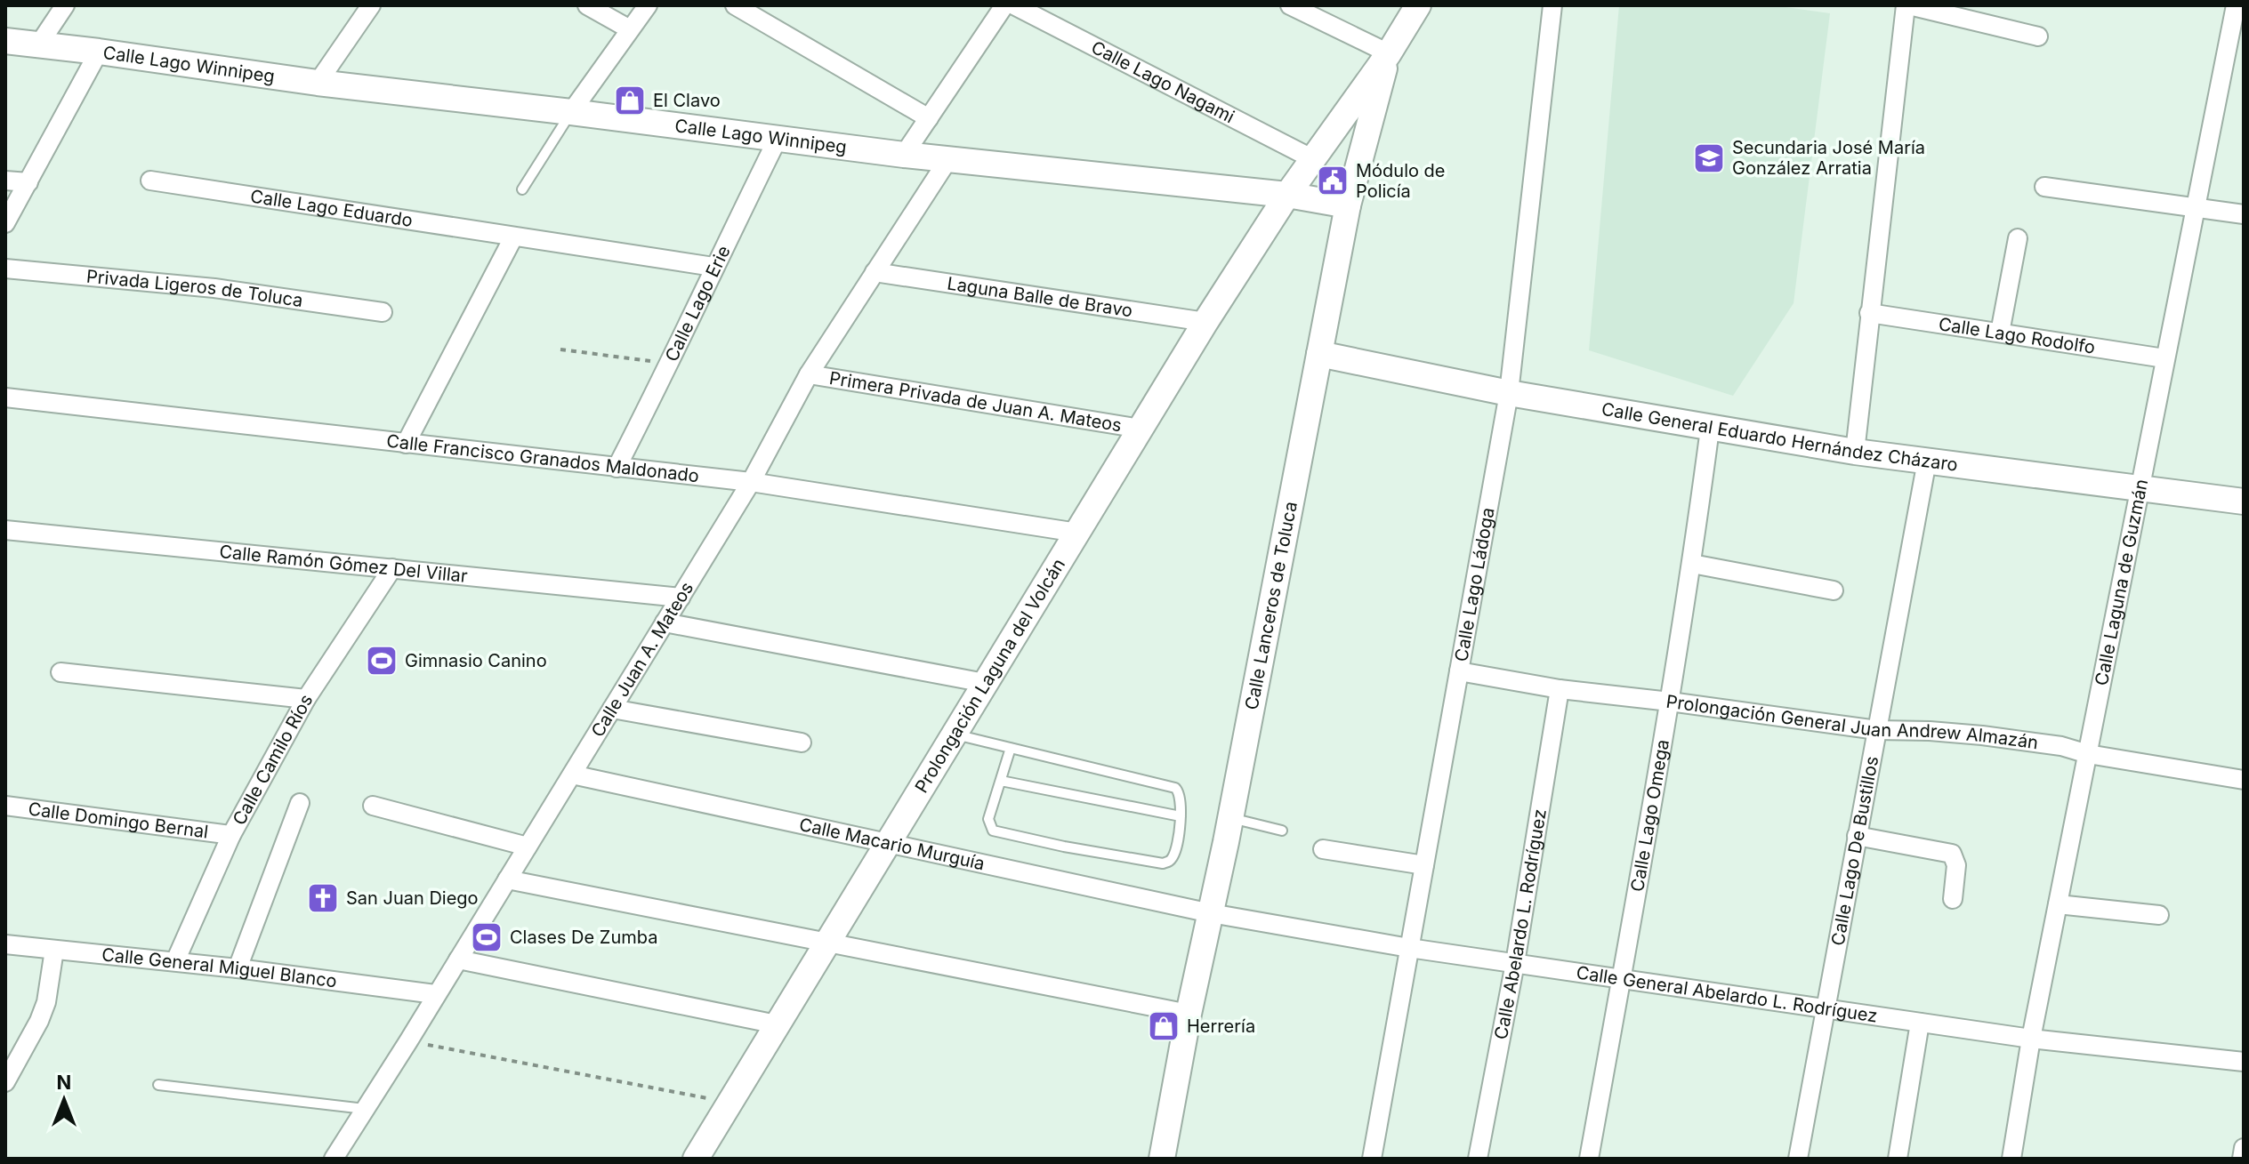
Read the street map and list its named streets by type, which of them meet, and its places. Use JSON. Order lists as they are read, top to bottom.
{
  "streets": {
    "main road": [
      "Calle Lago Winnipeg",
      "Calle General Eduardo Hernández Cházaro",
      "Calle Lanceros de Toluca",
      "Prolongación Laguna del Volcán"
    ],
    "street": [
      "Calle Lago Nagami",
      "Calle Lago Eduardo",
      "Privada Ligeros de Toluca",
      "Laguna Balle de Bravo",
      "Calle Lago Erie",
      "Calle Lago Rodolfo",
      "Primera Privada de Juan A. Mateos",
      "Calle Francisco Granados Maldonado",
      "Calle Ramón Gómez Del Villar",
      "Calle Laguna de Guzmán",
      "Calle Lago Ládoga",
      "Calle Juan A. Mateos",
      "Prolongación General Juan Andrew Almazán",
      "Calle Camilo Ríos",
      "Calle Lago Omega",
      "Calle Domingo Bernal",
      "Calle Macario Murguía",
      "Calle Lago De Bustillos",
      "Calle Abelardo L. Rodríguez",
      "Calle General Miguel Blanco",
      "Calle General Abelardo L. Rodríguez"
    ]
  },
  "crossings": [
    ["Calle Lago Winnipeg", "Calle Lago Erie"],
    ["Calle Lago Winnipeg", "Calle Lanceros de Toluca"],
    ["Calle Lago Winnipeg", "Calle Juan A. Mateos"],
    ["Calle Lago Winnipeg", "Prolongación Laguna del Volcán"],
    ["Calle Lago Nagami", "Prolongación Laguna del Volcán"],
    ["Calle Lago Eduardo", "Calle Lago Erie"],
    ["Laguna Balle de Bravo", "Calle Juan A. Mateos"],
    ["Laguna Balle de Bravo", "Prolongación Laguna del Volcán"],
    ["Calle Lago Erie", "Calle Francisco Granados Maldonado"],
    ["Calle Lago Rodolfo", "Calle Laguna de Guzmán"],
    ["Primera Privada de Juan A. Mateos", "Calle Juan A. Mateos"],
    ["Primera Privada de Juan A. Mateos", "Prolongación Laguna del Volcán"],
    ["Calle General Eduardo Hernández Cházaro", "Calle Laguna de Guzmán"],
    ["Calle General Eduardo Hernández Cházaro", "Calle Lago Ládoga"],
    ["Calle General Eduardo Hernández Cházaro", "Calle Lanceros de Toluca"],
    ["Calle General Eduardo Hernández Cházaro", "Calle Lago Omega"],
    ["Calle General Eduardo Hernández Cházaro", "Calle Lago De Bustillos"],
    ["Calle Francisco Granados Maldonado", "Calle Juan A. Mateos"],
    ["Calle Francisco Granados Maldonado", "Prolongación Laguna del Volcán"],
    ["Calle Ramón Gómez Del Villar", "Calle Juan A. Mateos"],
    ["Calle Ramón Gómez Del Villar", "Calle Camilo Ríos"],
    ["Calle Laguna de Guzmán", "Prolongación General Juan Andrew Almazán"],
    ["Calle Laguna de Guzmán", "Calle General Abelardo L. Rodríguez"],
    ["Calle Lago Ládoga", "Prolongación General Juan Andrew Almazán"],
    ["Calle Lago Ládoga", "Calle General Abelardo L. Rodríguez"],
    ["Calle Lanceros de Toluca", "Prolongación Laguna del Volcán"],
    ["Calle Lanceros de Toluca", "Calle Macario Murguía"],
    ["Calle Lanceros de Toluca", "Calle General Abelardo L. Rodríguez"],
    ["Calle Juan A. Mateos", "Calle Macario Murguía"],
    ["Calle Juan A. Mateos", "Calle General Miguel Blanco"],
    ["Prolongación Laguna del Volcán", "Calle Macario Murguía"],
    ["Prolongación General Juan Andrew Almazán", "Calle Lago Omega"],
    ["Prolongación General Juan Andrew Almazán", "Calle Lago De Bustillos"],
    ["Prolongación General Juan Andrew Almazán", "Calle Abelardo L. Rodríguez"],
    ["Calle Camilo Ríos", "Calle Domingo Bernal"],
    ["Calle Camilo Ríos", "Calle General Miguel Blanco"],
    ["Calle Lago Omega", "Calle General Abelardo L. Rodríguez"],
    ["Calle Macario Murguía", "Calle General Abelardo L. Rodríguez"],
    ["Calle Lago De Bustillos", "Calle General Abelardo L. Rodríguez"],
    ["Calle Abelardo L. Rodríguez", "Calle General Abelardo L. Rodríguez"]
  ],
  "places": {
    "shop": ["El Clavo", "Herrería"],
    "school or university": ["Secundaria José María González Arratia"],
    "public building": ["Módulo de Policía"],
    "sports": ["Gimnasio Canino", "Clases De Zumba"],
    "church": ["San Juan Diego"]
  },
  "north": "top"
}
